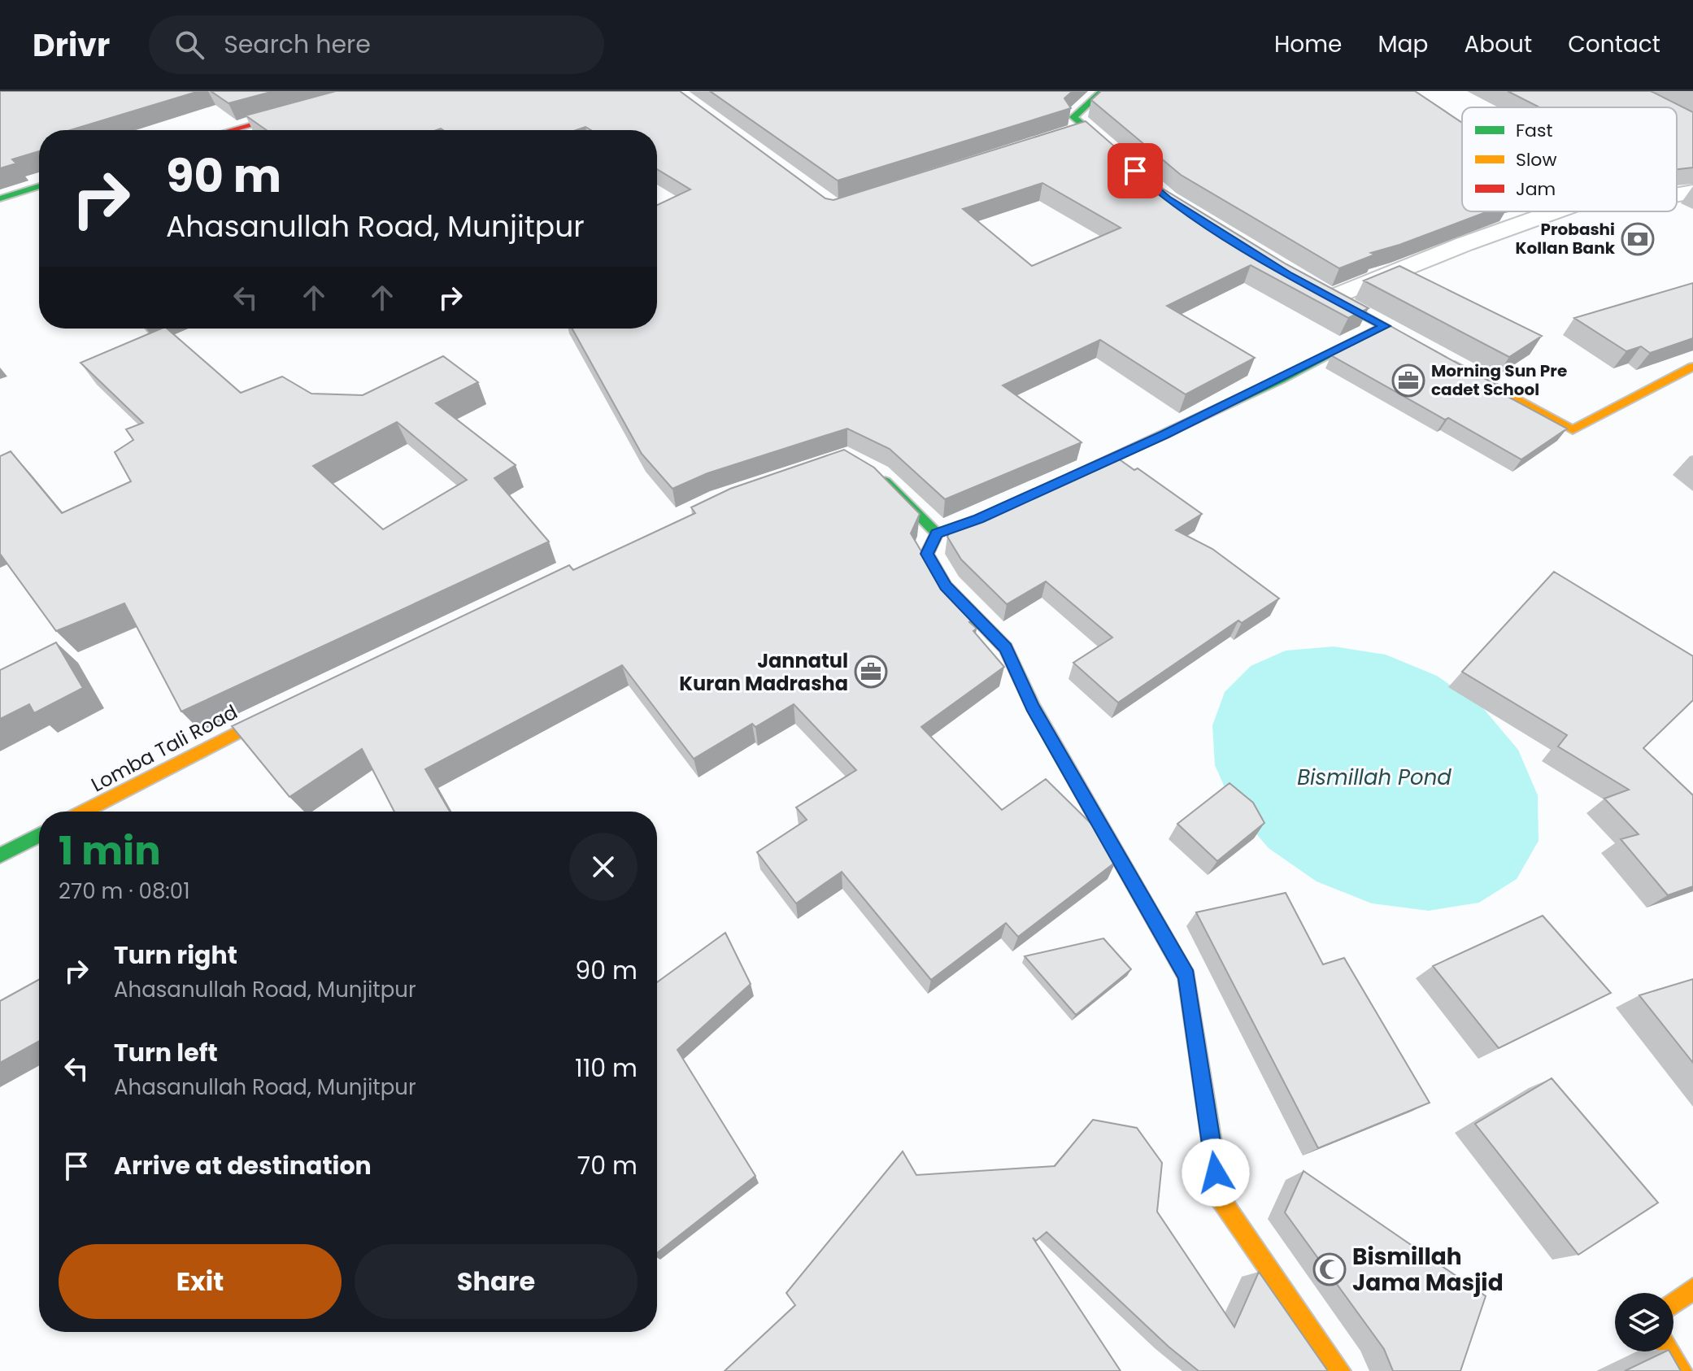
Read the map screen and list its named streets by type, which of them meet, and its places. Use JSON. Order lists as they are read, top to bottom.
{
  "streets": {
    "street": ["Lomba Tali Road"]
  },
  "water": ["Bismillah Pond"],
  "places": {
    "bank": ["Probashi Kollan Bank"],
    "office": ["Morning Sun Pre cadet School", "Jannatul Kuran Madrasha"],
    "mosque": ["Bismillah Jama Masjid"]
  },
  "legend": ["Fast", "Slow", "Jam"],
  "page": {
    "header": "Drivr",
    "search": "Search here",
    "nav": [
      "Home",
      "Map",
      "About",
      "Contact"
    ],
    "turn": ["90 m", "Ahasanullah Road, Munjitpur"],
    "heading": ["1 min", "270 m · 08:01"],
    "list": [
      {
        "name": "Turn right",
        "note": "Ahasanullah Road, Munjitpur",
        "value": "90 m"
      },
      {
        "name": "Turn left",
        "note": "Ahasanullah Road, Munjitpur",
        "value": "110 m"
      },
      {
        "name": "Arrive at destination",
        "value": "70 m"
      }
    ],
    "buttons": ["Exit", "Share"]
  }
}
